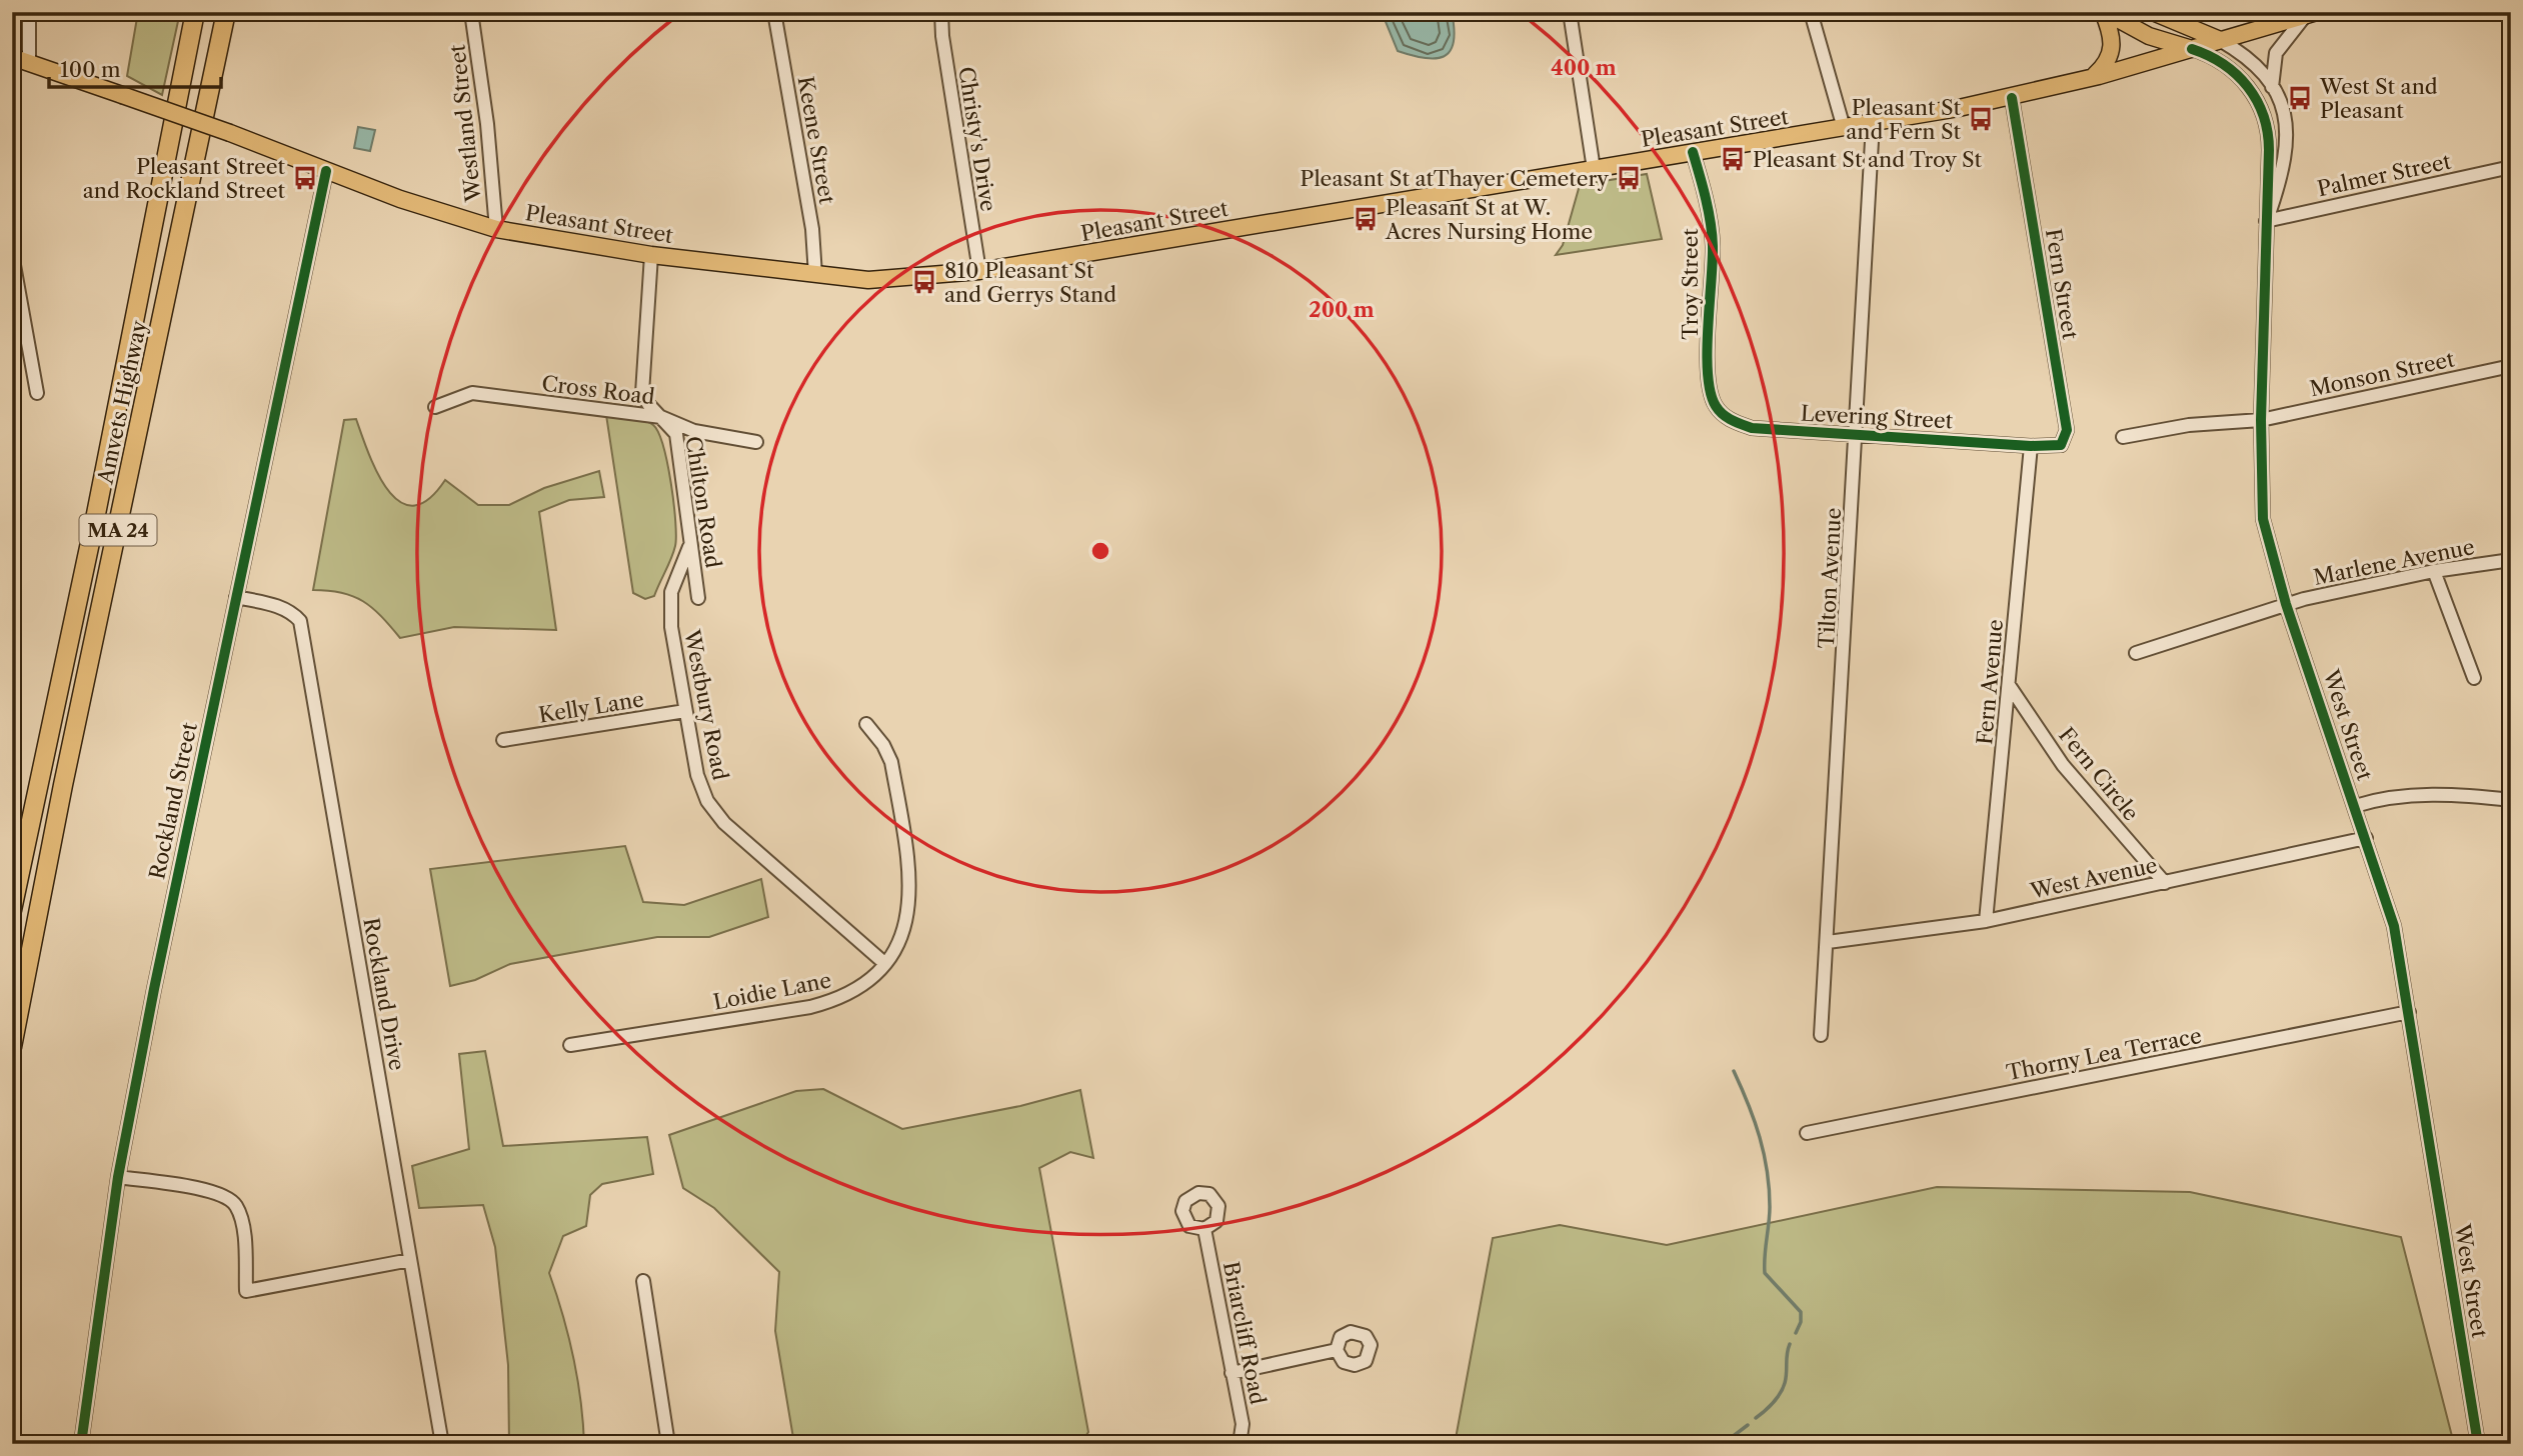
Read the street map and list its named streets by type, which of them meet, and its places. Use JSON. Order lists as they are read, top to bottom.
{
  "streets": {
    "highway": ["Amvets Highway", "MA 24"],
    "main road": ["Pleasant Street"],
    "street": [
      "Westland Street",
      "Christy's Drive",
      "Keene Street",
      "Palmer Street",
      "Troy Street",
      "Fern Street",
      "Monson Street",
      "Cross Road",
      "Levering Street",
      "Chilton Road",
      "Marlene Avenue",
      "Tilton Avenue",
      "Fern Avenue",
      "Westbury Road",
      "Kelly Lane",
      "West Street",
      "Fern Circle",
      "Rockland Street",
      "West Avenue",
      "Loidie Lane",
      "Rockland Drive",
      "Thorny Lea Terrace",
      "Briarcliff Road"
    ]
  },
  "crossings": [
    ["Westland Street", "Pleasant Street"],
    ["Pleasant Street", "Christy's Drive"],
    ["Pleasant Street", "Keene Street"],
    ["Pleasant Street", "Troy Street"],
    ["Pleasant Street", "Fern Street"],
    ["Pleasant Street", "Chilton Road"],
    ["Pleasant Street", "Tilton Avenue"],
    ["Pleasant Street", "West Street"],
    ["Pleasant Street", "Rockland Street"],
    ["Palmer Street", "West Street"],
    ["Troy Street", "Levering Street"],
    ["Fern Street", "Levering Street"],
    ["Fern Street", "Fern Avenue"],
    ["Monson Street", "West Street"],
    ["Cross Road", "Chilton Road"],
    ["Levering Street", "Tilton Avenue"],
    ["Levering Street", "Fern Avenue"],
    ["Chilton Road", "Westbury Road"],
    ["Marlene Avenue", "West Street"],
    ["Tilton Avenue", "West Avenue"],
    ["Fern Avenue", "Fern Circle"],
    ["Fern Avenue", "West Avenue"],
    ["Westbury Road", "Kelly Lane"],
    ["Westbury Road", "Loidie Lane"],
    ["West Street", "West Avenue"],
    ["West Street", "Thorny Lea Terrace"],
    ["Fern Circle", "West Avenue"],
    ["Rockland Street", "Rockland Drive"]
  ],
  "places": {
    "bus stop": [
      "West St and Pleasant",
      "Pleasant St and Fern St",
      "Pleasant St and Troy St",
      "Pleasant Street and Rockland Street",
      "Pleasant St atThayer Cemetery",
      "Pleasant St at W. Acres Nursing Home",
      "810 Pleasant St and Gerrys Stand"
    ]
  },
  "scale_bar": "100 m",
  "rings": ["400 m", "200 m"]
}
